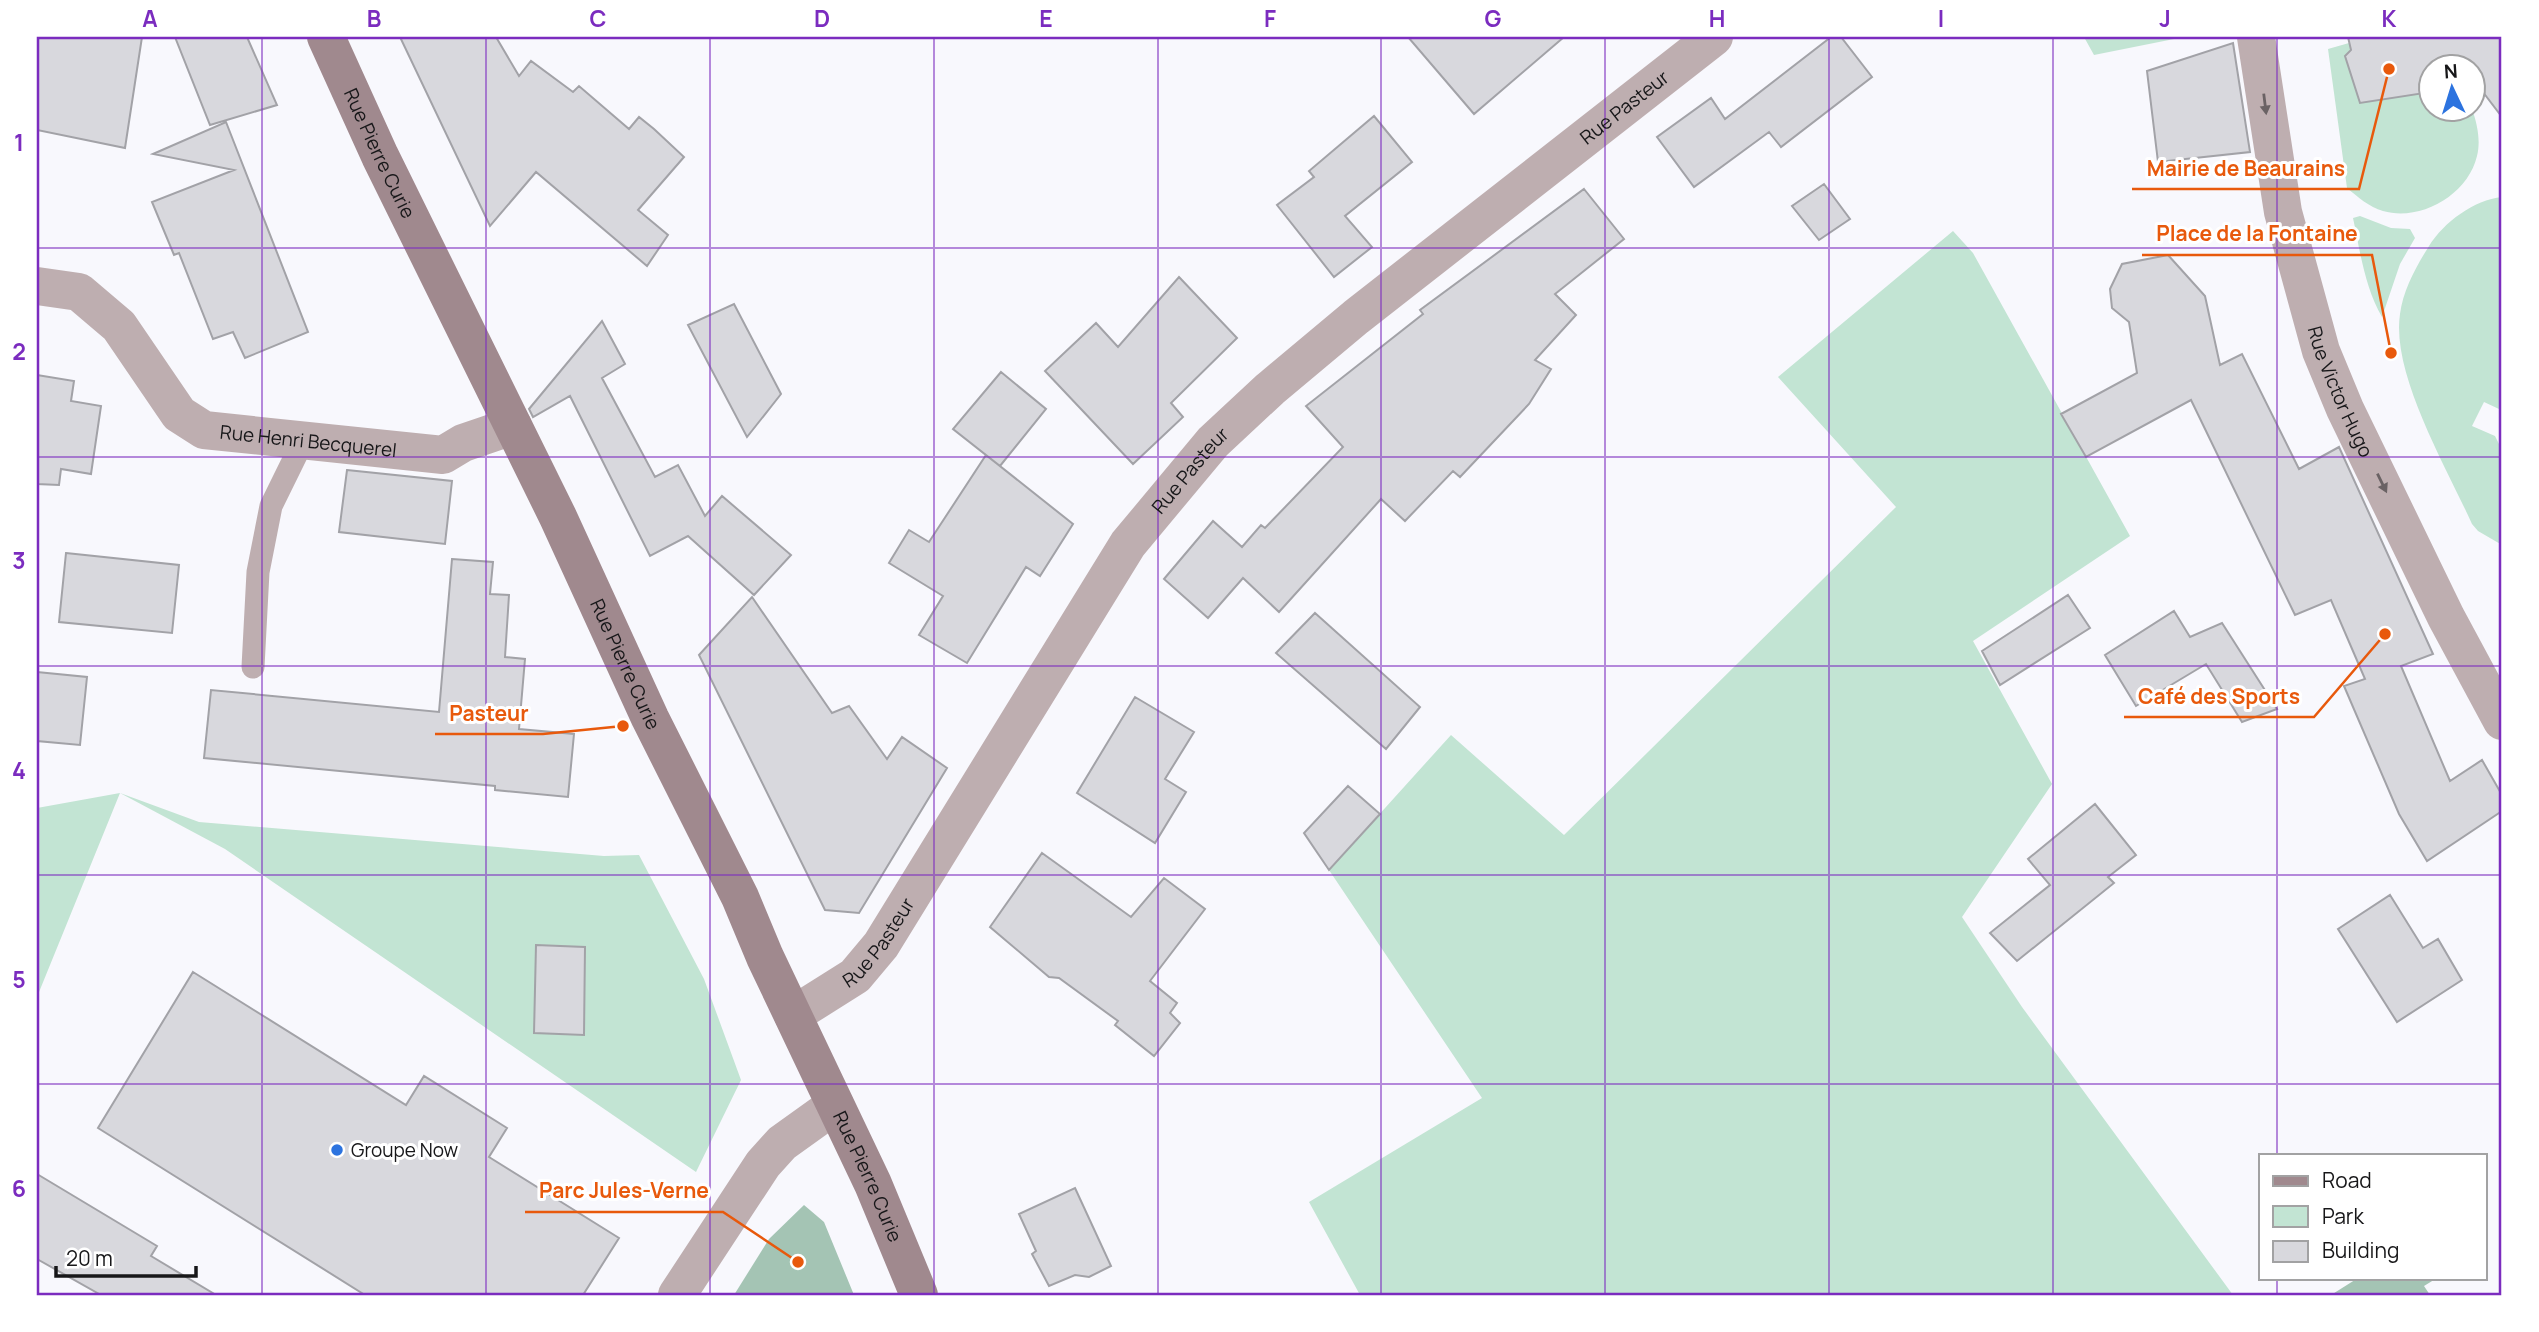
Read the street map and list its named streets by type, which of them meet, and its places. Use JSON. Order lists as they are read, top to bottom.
{
  "streets": {
    "main road": ["Rue Pierre Curie"],
    "street": ["Rue Pasteur", "Rue Victor Hugo", "Rue Henri Becquerel"]
  },
  "crossings": [
    ["Rue Pasteur", "Rue Pierre Curie"],
    ["Rue Pierre Curie", "Rue Henri Becquerel"]
  ],
  "one_way": ["Rue Victor Hugo"],
  "places": [
    "Mairie de Beaurains",
    "Place de la Fontaine",
    "Café des Sports",
    "Pasteur",
    "Groupe Now",
    "Parc Jules-Verne"
  ],
  "legend": ["Road", "Park", "Building"],
  "scale_bar": "20 m",
  "north": "top",
  "grid": {
    "columns": [
      "A",
      "B",
      "C",
      "D",
      "E",
      "F",
      "G",
      "H",
      "I",
      "J",
      "K"
    ],
    "rows": [
      "1",
      "2",
      "3",
      "4",
      "5",
      "6"
    ]
  }
}
